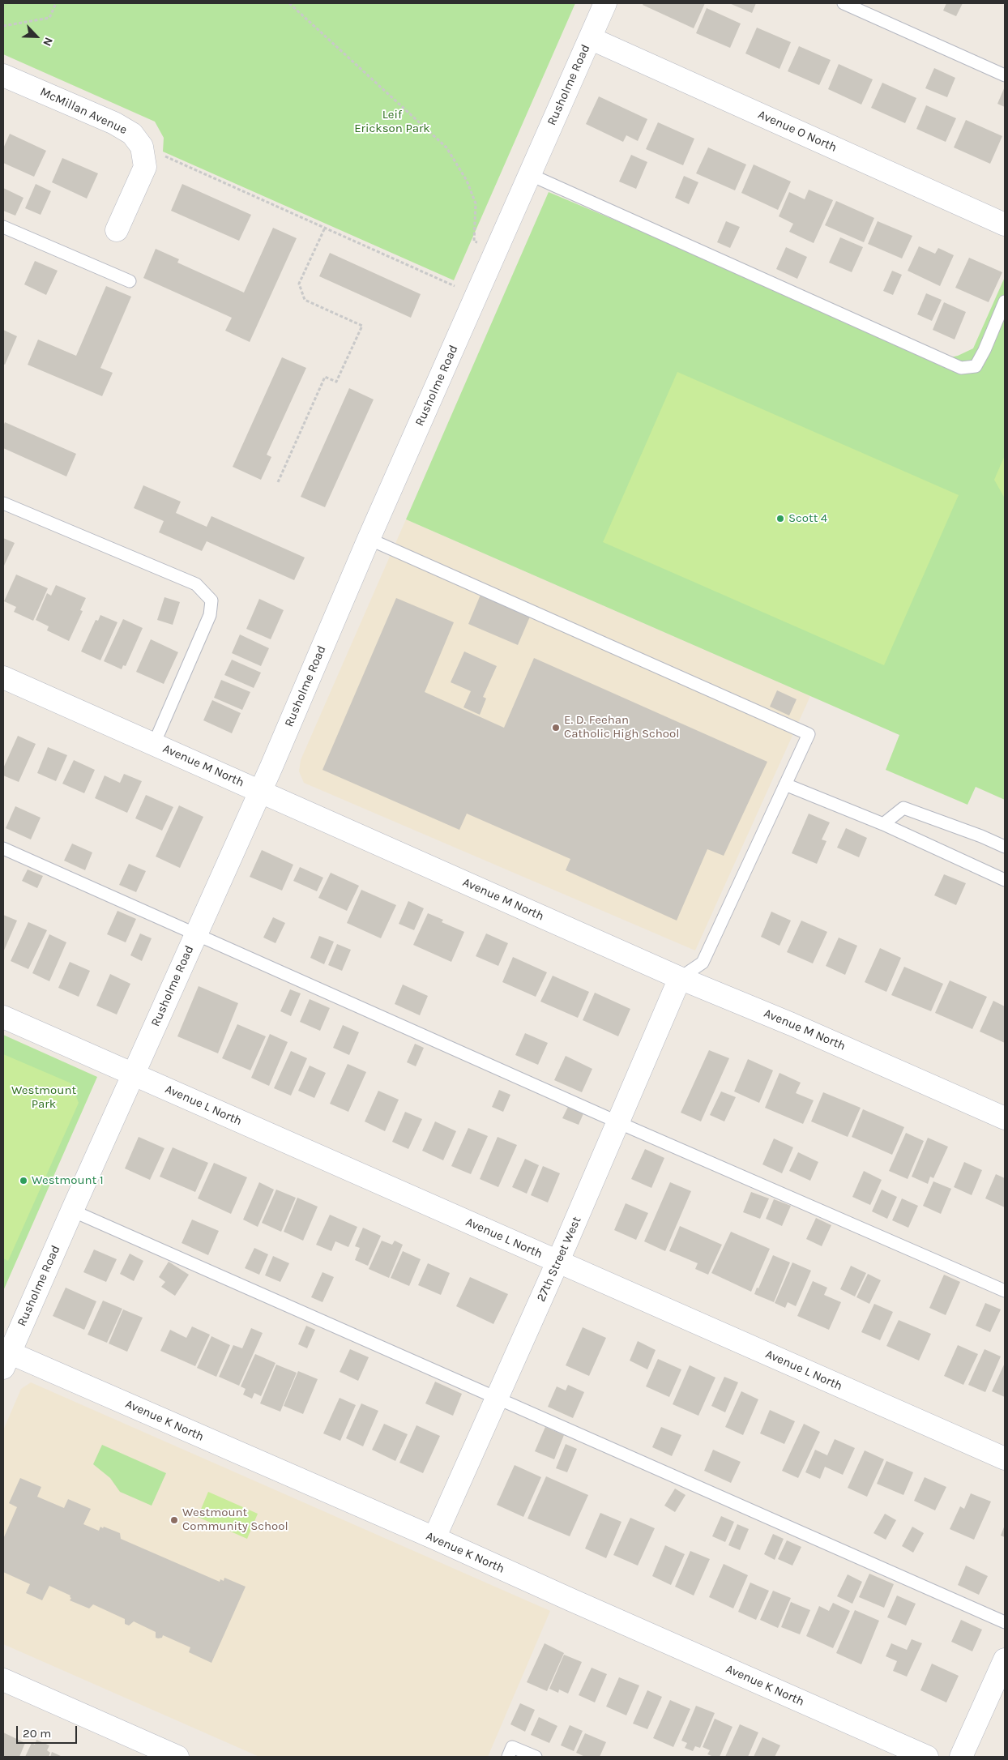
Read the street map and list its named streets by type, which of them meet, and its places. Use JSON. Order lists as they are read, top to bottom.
{
  "streets": {
    "street": [
      "Rusholme Road",
      "McMillan Avenue",
      "Avenue O North",
      "Avenue M North",
      "Avenue L North",
      "27th Street West",
      "Avenue K North"
    ]
  },
  "crossings": [
    ["Rusholme Road", "Avenue O North"],
    ["Rusholme Road", "Avenue M North"],
    ["Rusholme Road", "Avenue L North"],
    ["Rusholme Road", "Avenue K North"],
    ["Avenue M North", "27th Street West"],
    ["Avenue L North", "27th Street West"],
    ["27th Street West", "Avenue K North"]
  ],
  "parks": ["Leif Erickson Park", "Westmount Park"],
  "places": [
    "Scott 4",
    "E. D. Feehan Catholic High School",
    "Westmount 1",
    "Westmount Community School"
  ],
  "scale_bar": "20 m",
  "north": "bottom right"
}
